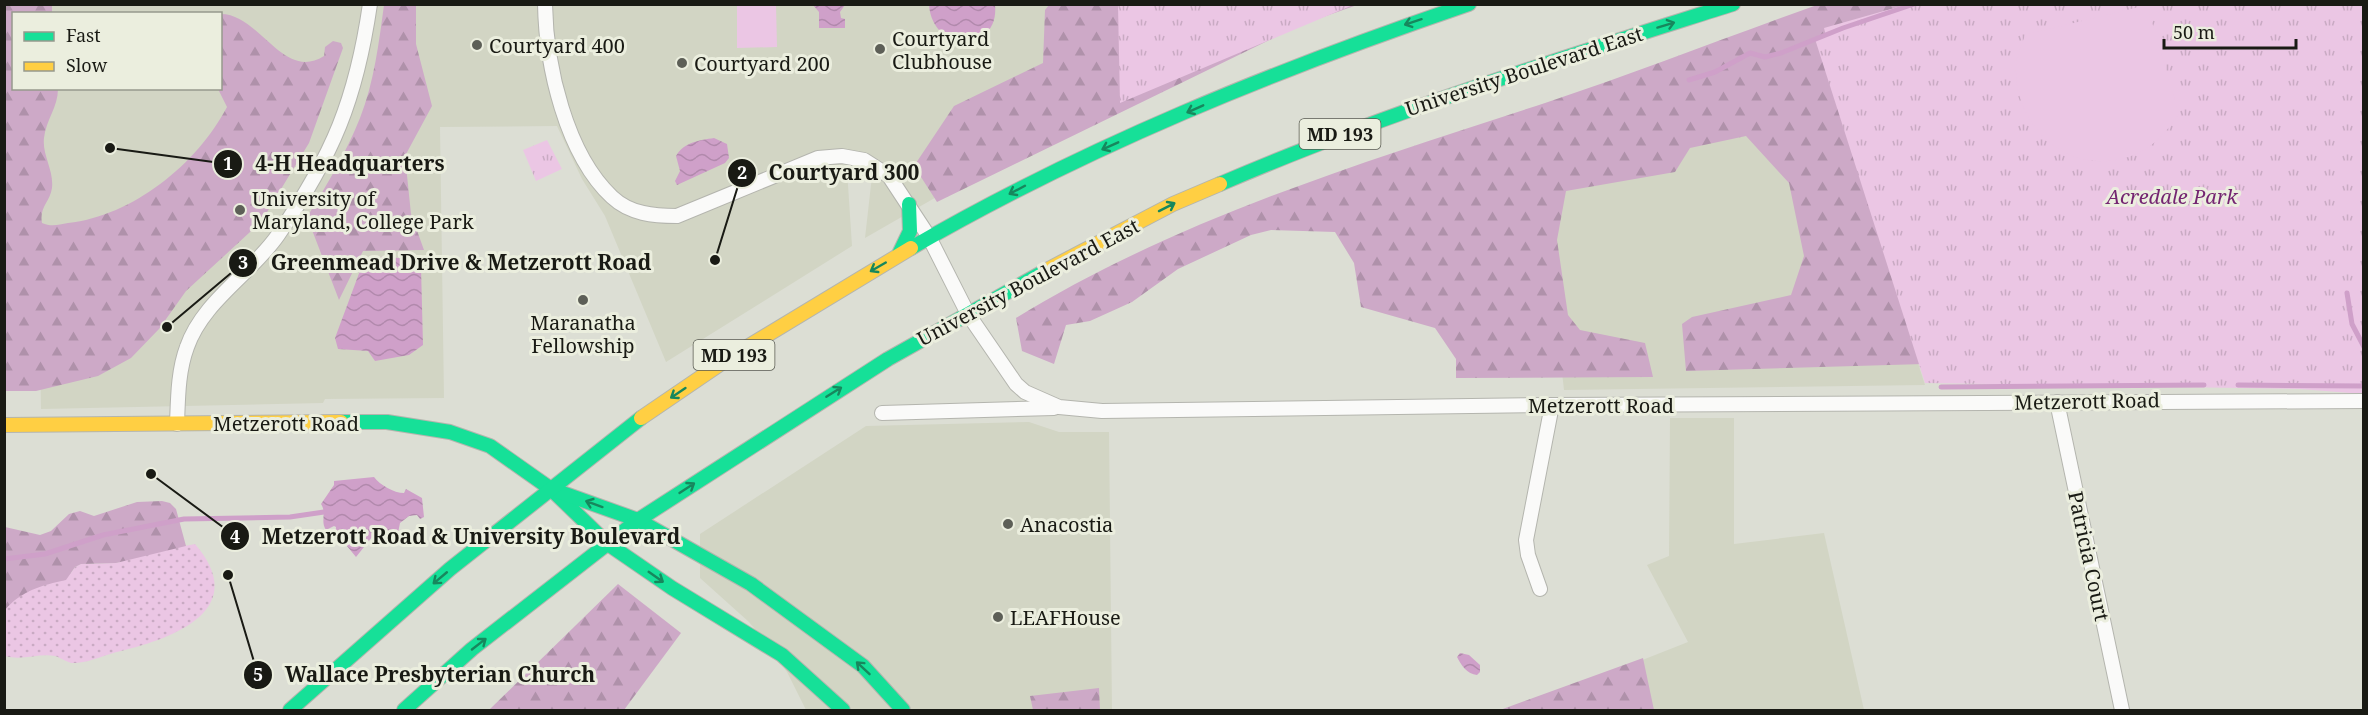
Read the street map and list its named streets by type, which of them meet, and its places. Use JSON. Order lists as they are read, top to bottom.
{
  "streets": {
    "main road": ["University Boulevard East", "MD 193", "Metzerott Road"],
    "street": ["Patricia Court"]
  },
  "crossings": [
    ["University Boulevard East", "Metzerott Road"],
    ["MD 193", "Metzerott Road"],
    ["Metzerott Road", "Patricia Court"]
  ],
  "parks": ["Acredale Park"],
  "places": [
    "Courtyard 400",
    "Courtyard Clubhouse",
    "Courtyard 200",
    "4-H Headquarters",
    "University of Maryland, College Park",
    "Courtyard 300",
    "Maranatha Fellowship",
    "Greenmead Drive & Metzerott Road",
    "Metzerott Road & University Boulevard",
    "Anacostia",
    "Wallace Presbyterian Church",
    "LEAFHouse"
  ],
  "legend": ["Fast", "Slow"],
  "scale_bar": "50 m"
}
